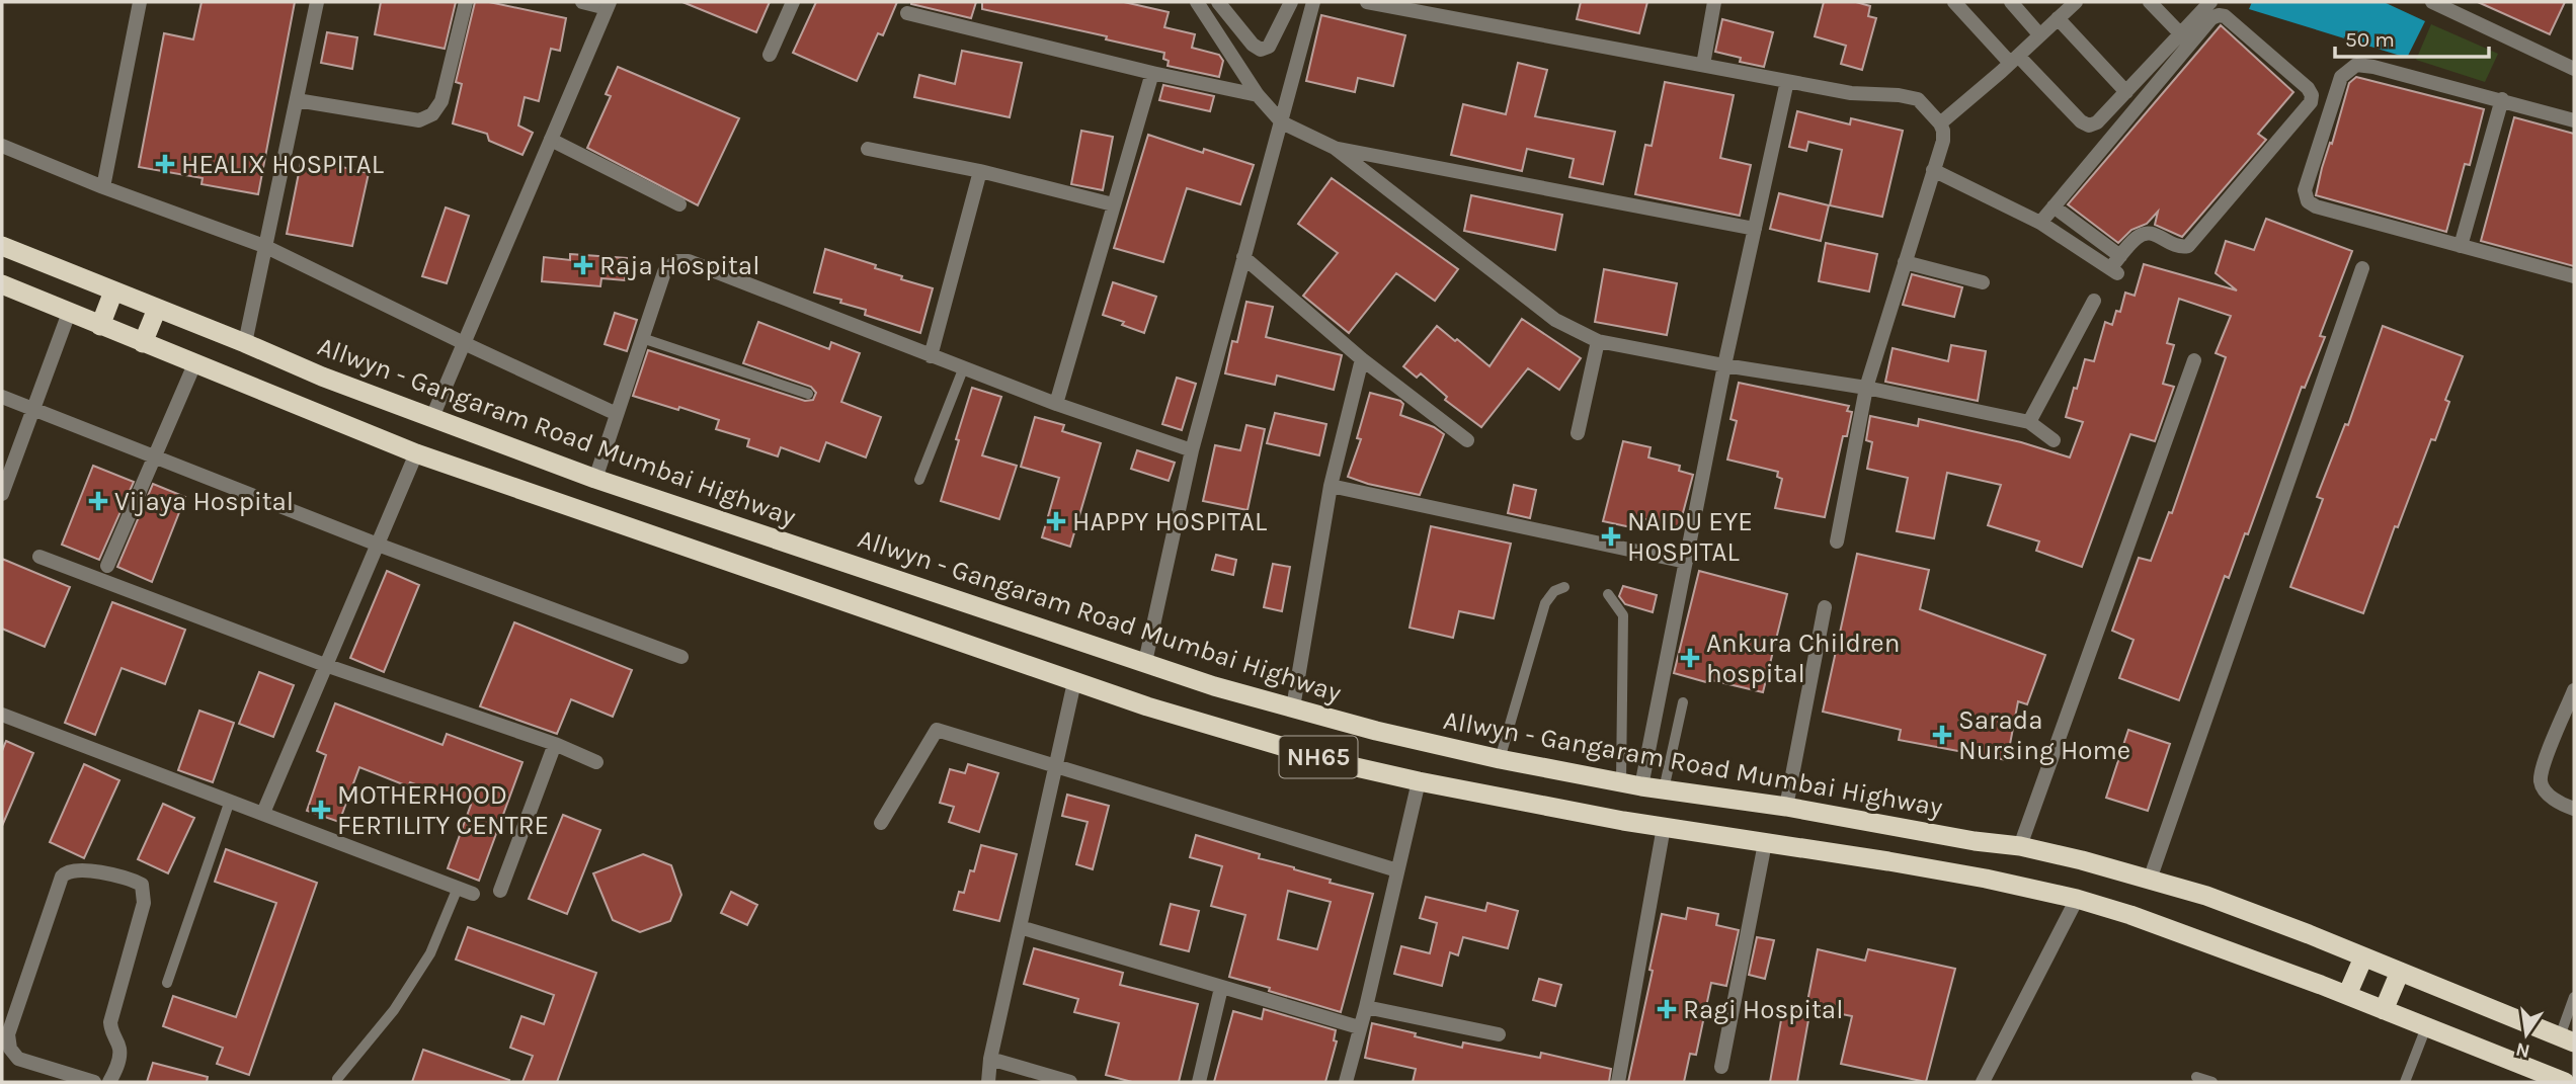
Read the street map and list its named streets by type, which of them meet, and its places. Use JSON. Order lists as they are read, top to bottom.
{
  "streets": {
    "highway": ["Allwyn - Gangaram Road Mumbai Highway", "NH65"]
  },
  "places": {
    "health": [
      "HEALIX HOSPITAL",
      "Raja Hospital",
      "Vijaya Hospital",
      "HAPPY HOSPITAL",
      "NAIDU EYE HOSPITAL",
      "Ankura Children hospital",
      "Sarada Nursing Home",
      "MOTHERHOOD FERTILITY CENTRE",
      "Ragi Hospital"
    ]
  },
  "scale_bar": "50 m",
  "north": "bottom"
}
